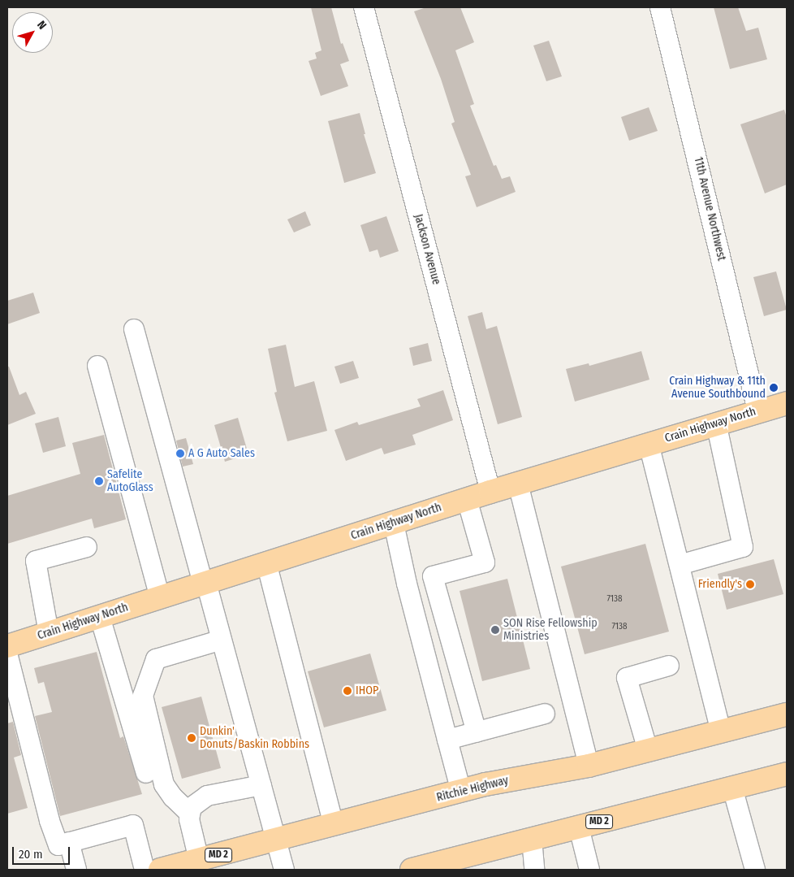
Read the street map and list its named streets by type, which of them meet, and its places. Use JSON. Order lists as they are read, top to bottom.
{
  "streets": {
    "main road": ["Crain Highway North", "Ritchie Highway", "MD 2"],
    "street": ["11th Avenue Northwest", "Jackson Avenue"]
  },
  "crossings": [
    ["11th Avenue Northwest", "Crain Highway North"],
    ["Jackson Avenue", "Crain Highway North"]
  ],
  "places": [
    "Crain Highway & 11th Avenue Southbound",
    "A G Auto Sales",
    "Safelite AutoGlass",
    "Friendly's",
    "SON Rise Fellowship Ministries",
    "IHOP",
    "Dunkin' Donuts/Baskin Robbins"
  ],
  "house_numbers": ["7138", "7138"],
  "scale_bar": "20 m",
  "north": "top right"
}
